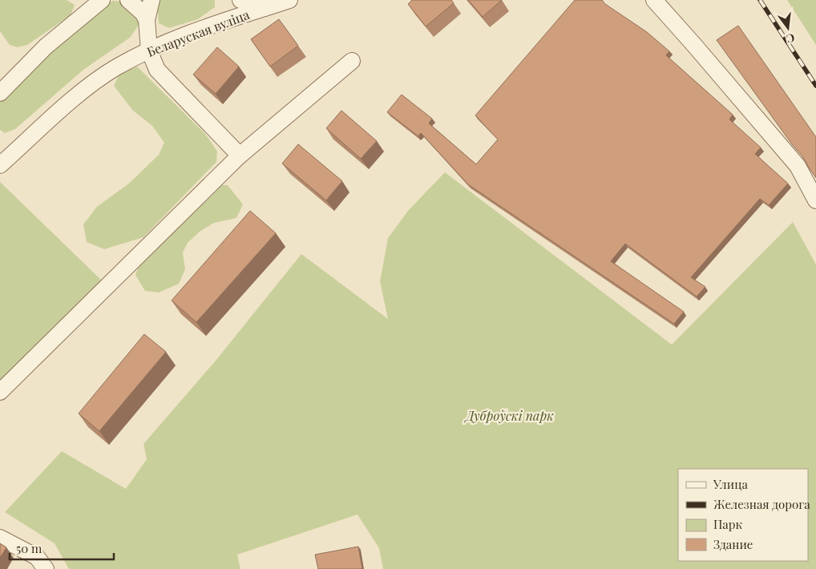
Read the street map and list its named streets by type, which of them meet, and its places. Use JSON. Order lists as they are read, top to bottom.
{
  "streets": {
    "street": ["Беларуская вуліца"]
  },
  "parks": ["Дуброўскі парк"],
  "legend": [
    "Улица",
    "Железная дорога",
    "Парк",
    "Здание"
  ],
  "scale_bar": "50 m",
  "north": "bottom"
}
